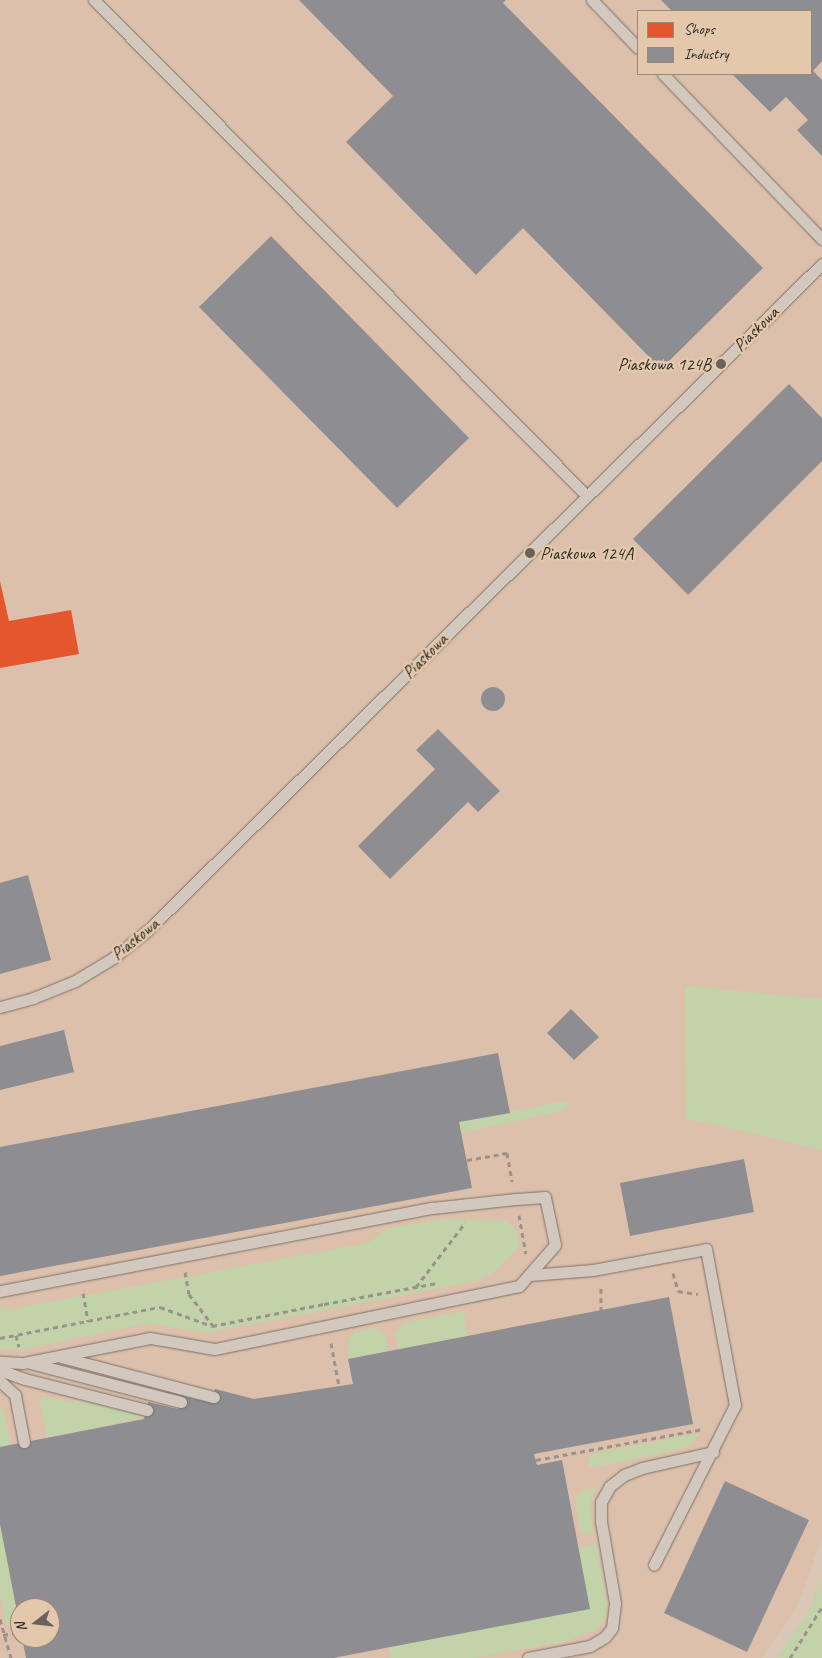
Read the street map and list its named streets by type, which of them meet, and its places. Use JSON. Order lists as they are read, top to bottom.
{
  "streets": {
    "lane": ["Piaskowa"]
  },
  "places": ["Piaskowa 124B", "Piaskowa 124A"],
  "legend": ["Shops", "Industry"],
  "north": "left"
}
